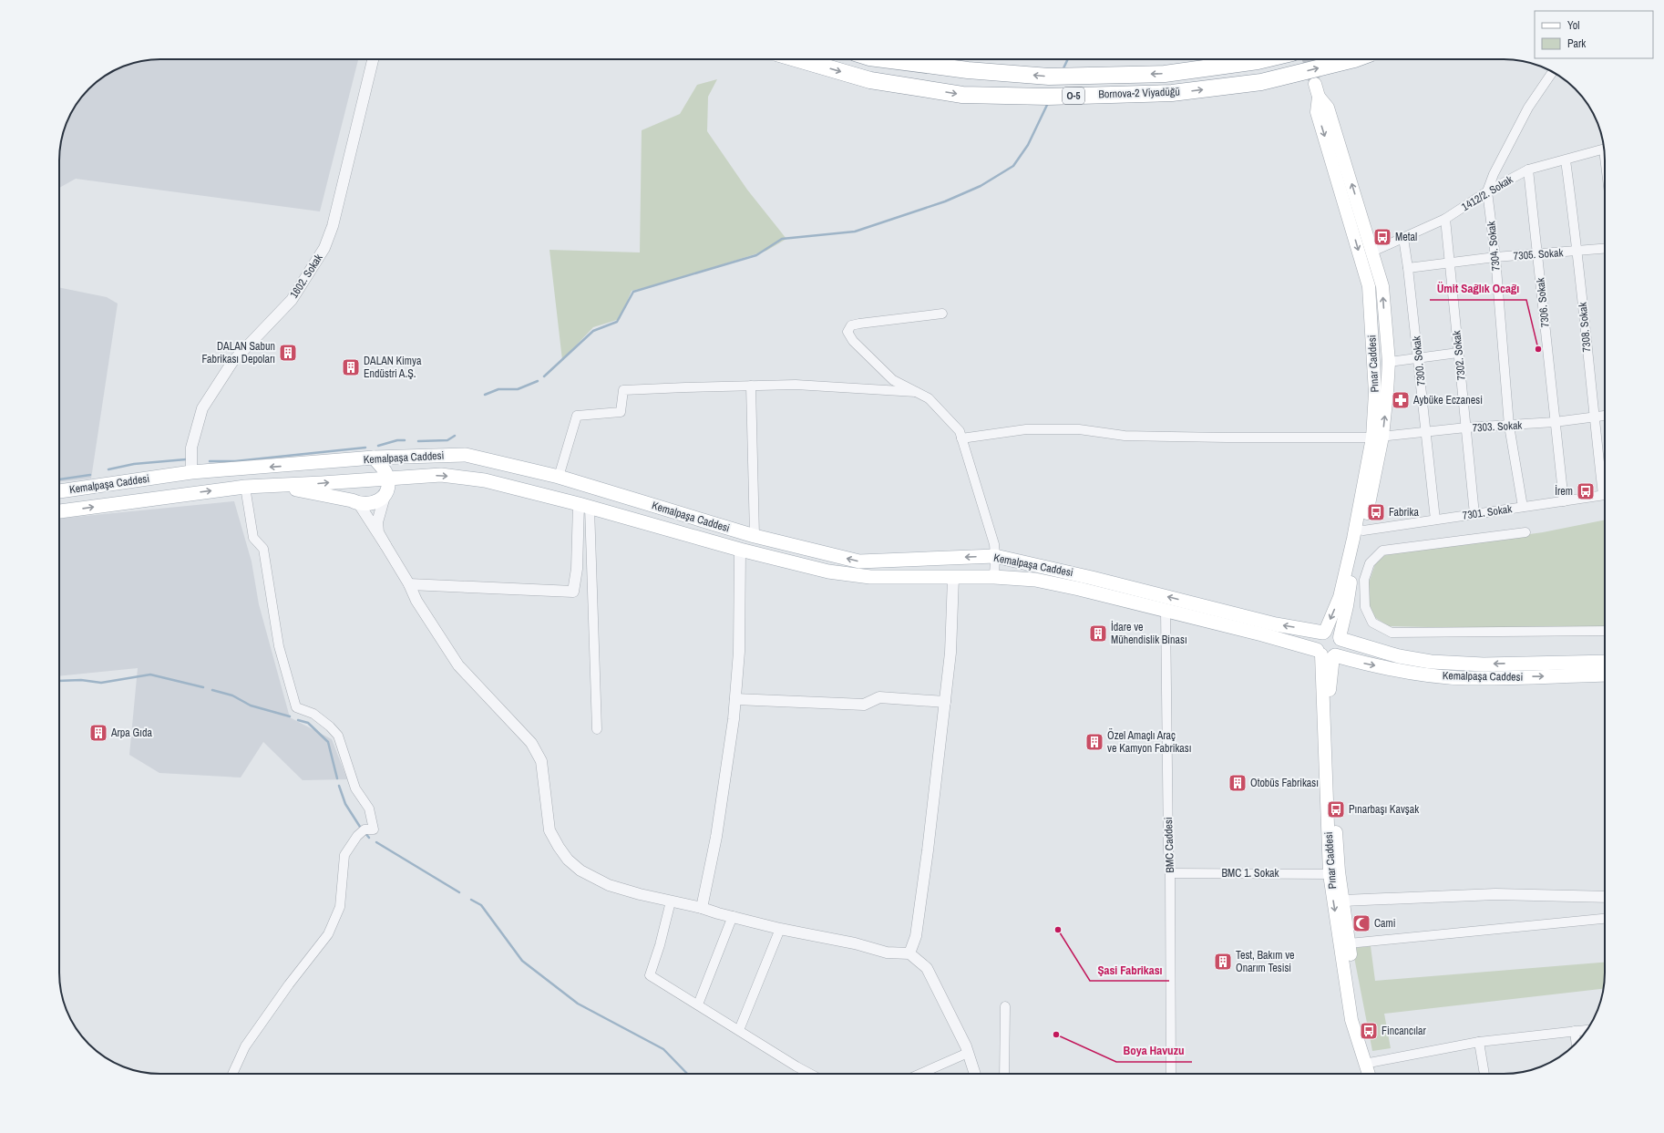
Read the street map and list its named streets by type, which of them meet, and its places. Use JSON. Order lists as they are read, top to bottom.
{
  "streets": {
    "highway": ["Bornova-2 Viyadüğü", "O-5"],
    "main road": ["Pınar Caddesi", "Kemalpaşa Caddesi"],
    "street": [
      "1412/2. Sokak",
      "7304. Sokak",
      "7305. Sokak",
      "1602. Sokak",
      "7306. Sokak",
      "7308. Sokak",
      "7302. Sokak",
      "7300. Sokak",
      "7303. Sokak",
      "7301. Sokak",
      "BMC Caddesi",
      "BMC 1. Sokak"
    ]
  },
  "crossings": [
    ["1412/2. Sokak", "7304. Sokak"],
    ["1412/2. Sokak", "7306. Sokak"],
    ["1412/2. Sokak", "7308. Sokak"],
    ["1412/2. Sokak", "7302. Sokak"],
    ["1412/2. Sokak", "Pınar Caddesi"],
    ["7304. Sokak", "7305. Sokak"],
    ["7304. Sokak", "7303. Sokak"],
    ["7304. Sokak", "7301. Sokak"],
    ["7305. Sokak", "7306. Sokak"],
    ["7305. Sokak", "7308. Sokak"],
    ["7305. Sokak", "7302. Sokak"],
    ["7305. Sokak", "7300. Sokak"],
    ["1602. Sokak", "Kemalpaşa Caddesi"],
    ["7306. Sokak", "7303. Sokak"],
    ["7306. Sokak", "7301. Sokak"],
    ["7308. Sokak", "7303. Sokak"],
    ["7302. Sokak", "7303. Sokak"],
    ["7302. Sokak", "7301. Sokak"],
    ["7300. Sokak", "7303. Sokak"],
    ["7300. Sokak", "7301. Sokak"],
    ["Pınar Caddesi", "7303. Sokak"],
    ["Pınar Caddesi", "Kemalpaşa Caddesi"],
    ["Pınar Caddesi", "7301. Sokak"],
    ["Pınar Caddesi", "BMC 1. Sokak"],
    ["Kemalpaşa Caddesi", "BMC Caddesi"],
    ["BMC Caddesi", "BMC 1. Sokak"]
  ],
  "places": {
    "bus stop": [
      "Metal",
      "İrem",
      "Fabrika",
      "Pınarbaşı Kavşak",
      "Fincancılar"
    ],
    "other": ["Ümit Sağlık Ocağı", "Şasi Fabrikası", "Boya Havuzu"],
    "building": [
      "DALAN Sabun Fabrikası Depoları",
      "DALAN Kimya Endüstri A.Ş.",
      "İdare ve Mühendislik Binası",
      "Arpa Gıda",
      "Özel Amaçlı Araç ve Kamyon Fabrikası",
      "Otobüs Fabrikası",
      "Test, Bakım ve Onarım Tesisi"
    ],
    "pharmacy": ["Aybüke Eczanesi"],
    "mosque": ["Cami"]
  },
  "legend": ["Yol", "Park"]
}
